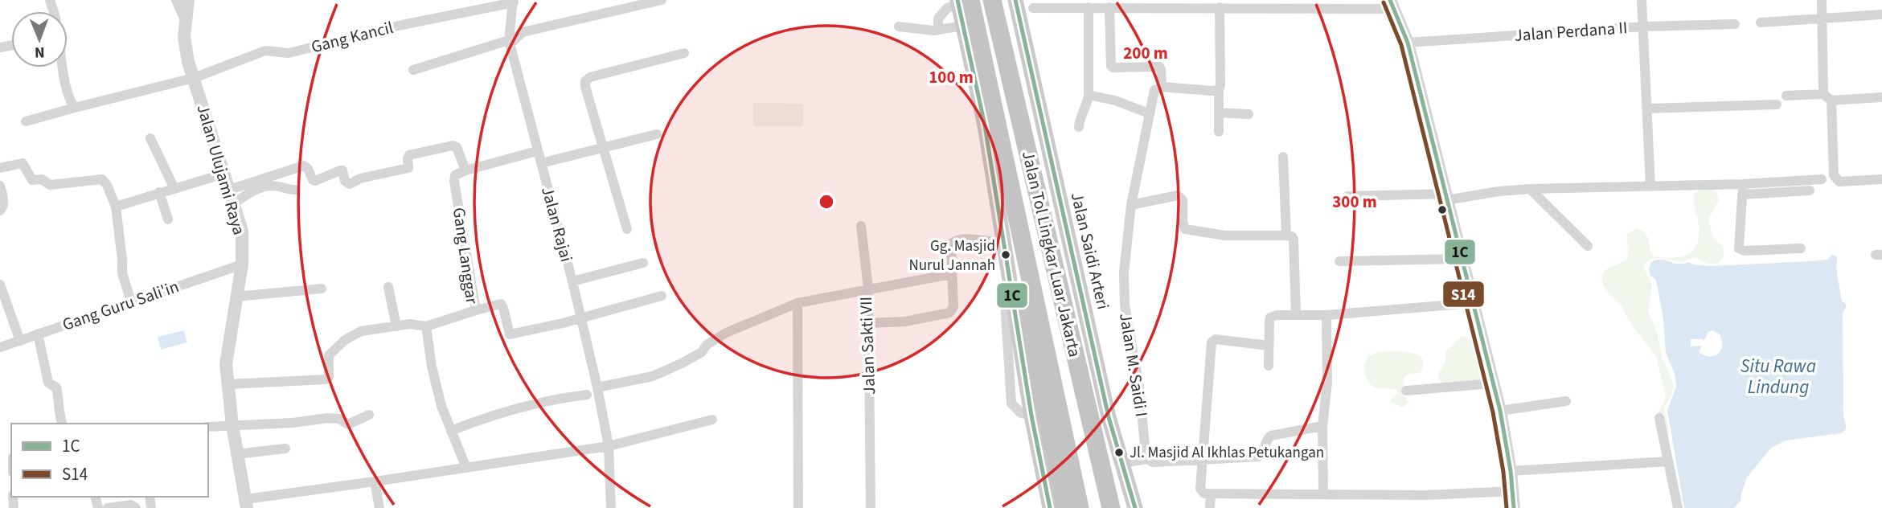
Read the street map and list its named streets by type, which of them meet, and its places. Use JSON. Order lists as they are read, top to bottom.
{
  "streets": {
    "highway": ["Jalan Tol Lingkar Luar Jakarta"],
    "main road": ["Jalan Saidi Arteri"],
    "street": [
      "Jalan Perdana II",
      "Gang Kancil",
      "Jalan Ulujami Raya",
      "Jalan Rajai",
      "Gang Langgar",
      "Gang Guru Sali'in",
      "Jalan Sakti VII",
      "Jalan M. Saidi I"
    ]
  },
  "crossings": [
    ["Gang Kancil", "Jalan Ulujami Raya"],
    ["Gang Kancil", "Jalan Rajai"],
    ["Jalan Ulujami Raya", "Gang Langgar"],
    ["Jalan Ulujami Raya", "Gang Guru Sali'in"],
    ["Jalan Rajai", "Jalan Sakti VII"]
  ],
  "water": ["Situ Rawa Lindung"],
  "places": ["Gg. Masjid Nurul Jannah", "Jl. Masjid Al Ikhlas Petukangan"],
  "lines": ["transit line 1C", "transit line S14"],
  "legend": ["1C", "S14"],
  "north": "bottom",
  "rings": ["200 m", "100 m", "300 m"]
}
